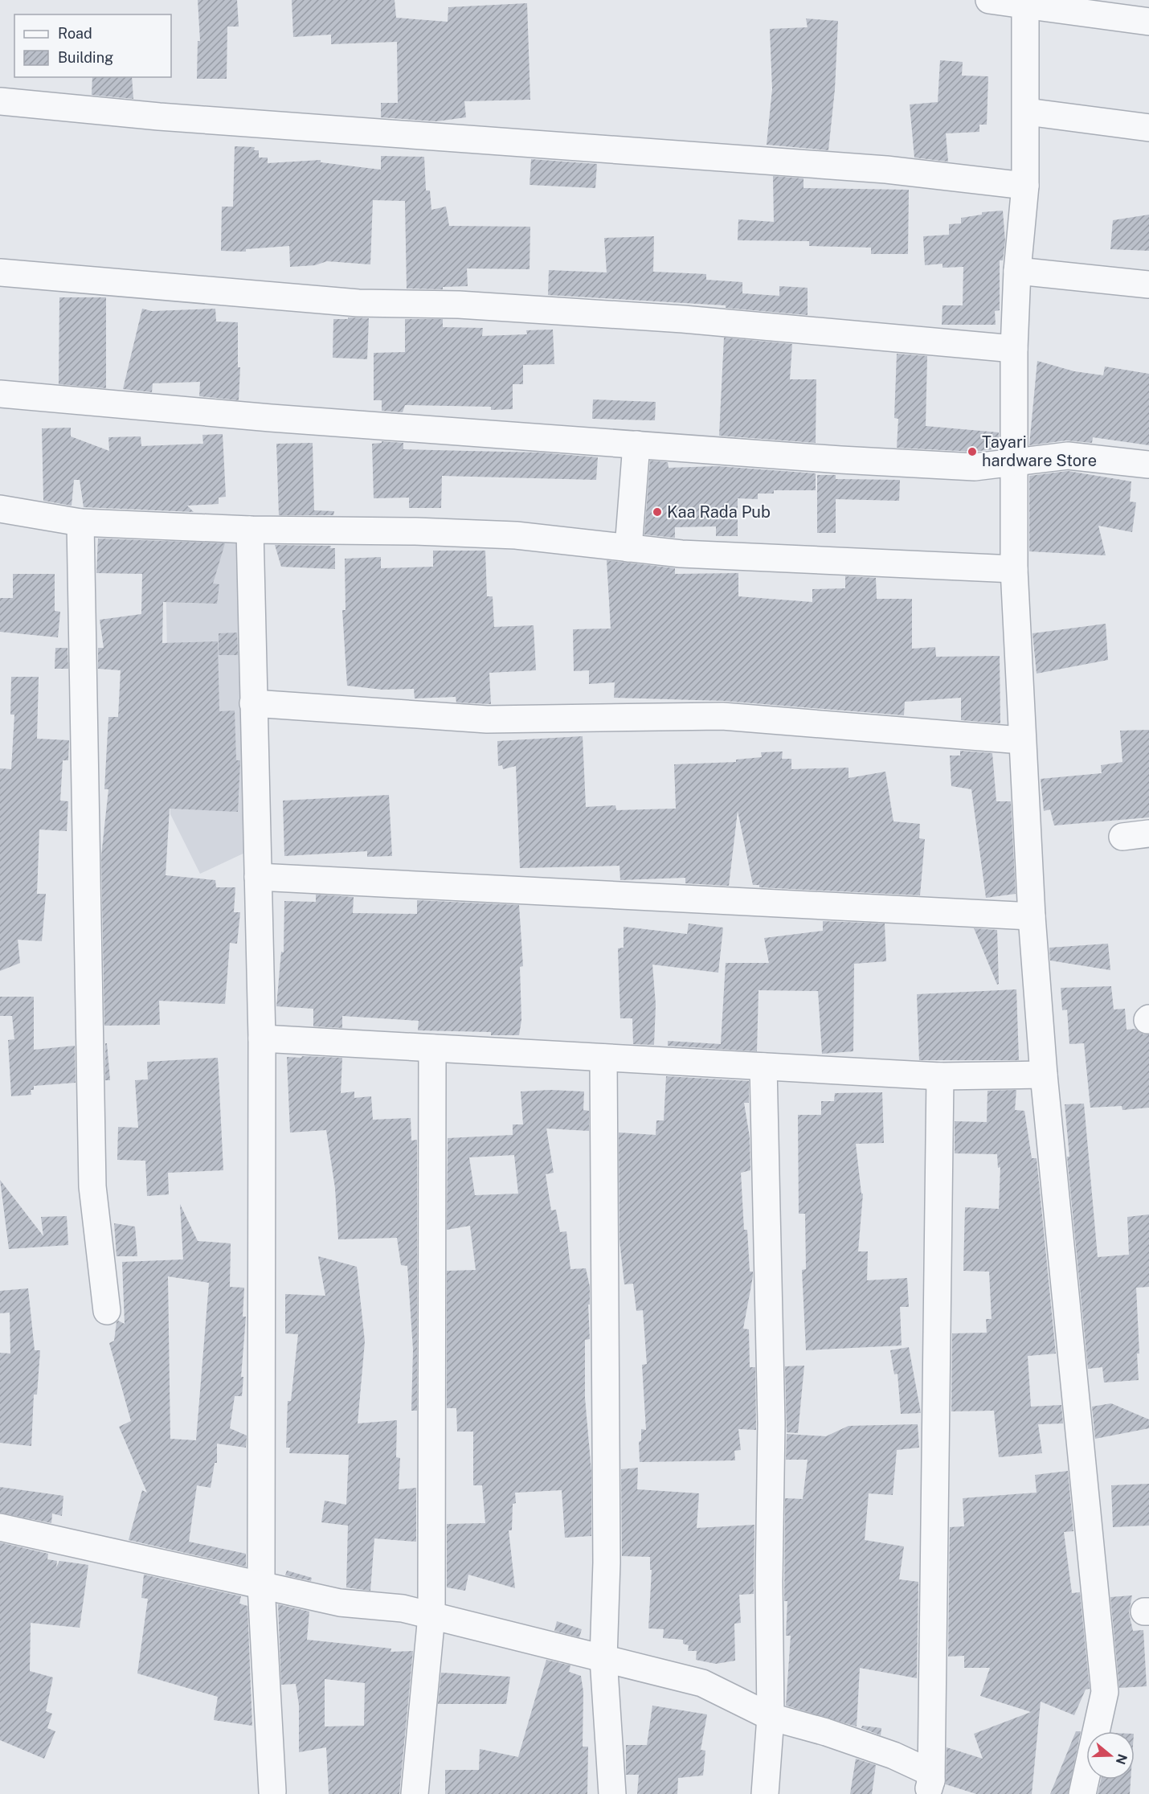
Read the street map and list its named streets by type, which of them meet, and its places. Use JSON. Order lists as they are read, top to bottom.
{
  "places": ["Tayari hardware Store", "Kaa Rada Pub"],
  "legend": ["Road", "Building"],
  "north": "right"
}
